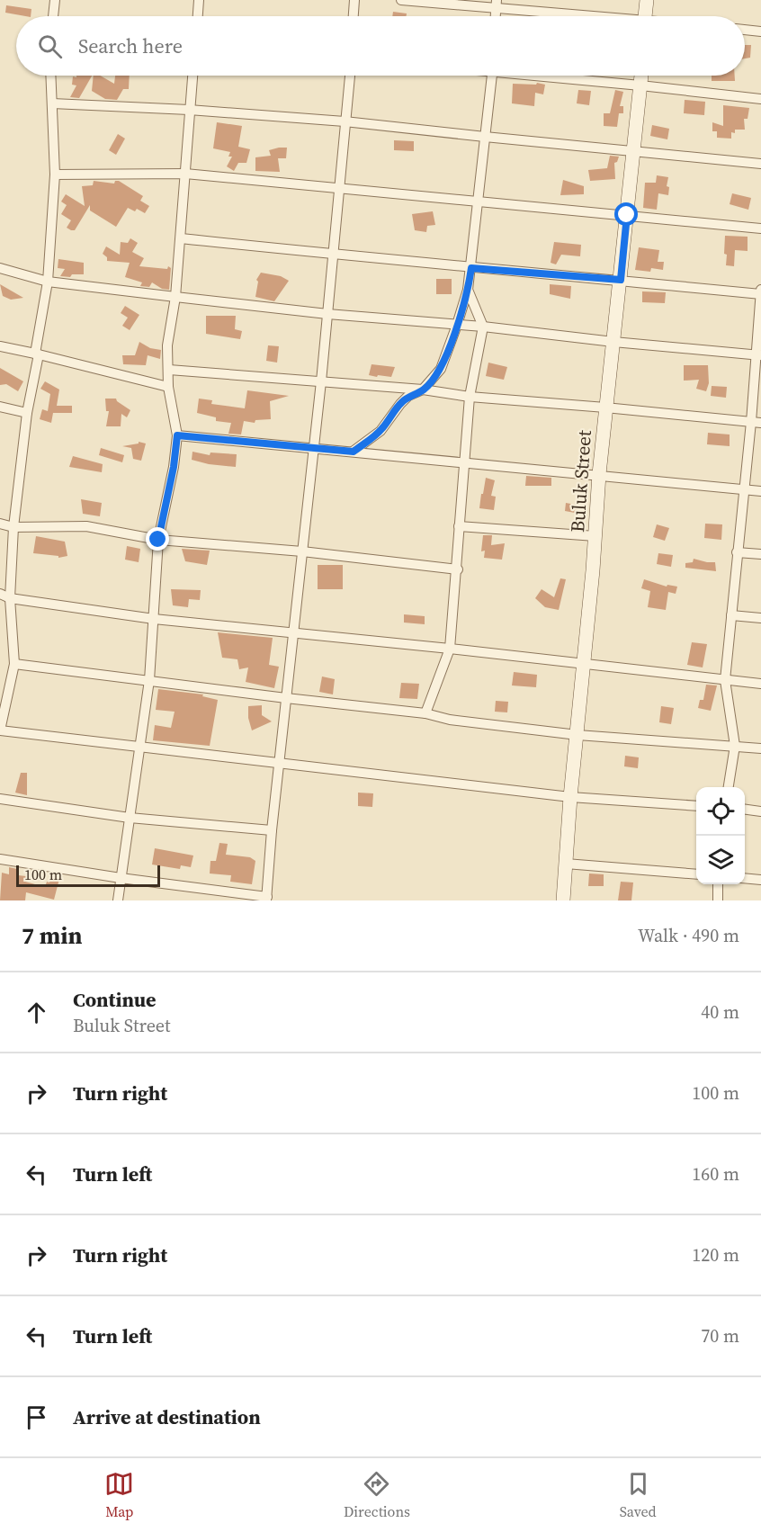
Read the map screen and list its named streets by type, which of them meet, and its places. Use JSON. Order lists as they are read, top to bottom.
{
  "streets": {
    "street": ["Buluk Street"]
  },
  "scale_bar": "100 m",
  "page": {
    "search": "Search here",
    "scale": "100 m",
    "heading": ["7 min", "Walk · 490 m"],
    "list": [
      ["Continue", "Buluk Street", "40 m"],
      ["Turn right", "100 m"],
      ["Turn left", "160 m"],
      ["Turn right", "120 m"],
      ["Turn left", "70 m"],
      "Arrive at destination"
    ],
    "nav": ["Map", "Directions", "Saved"]
  }
}
